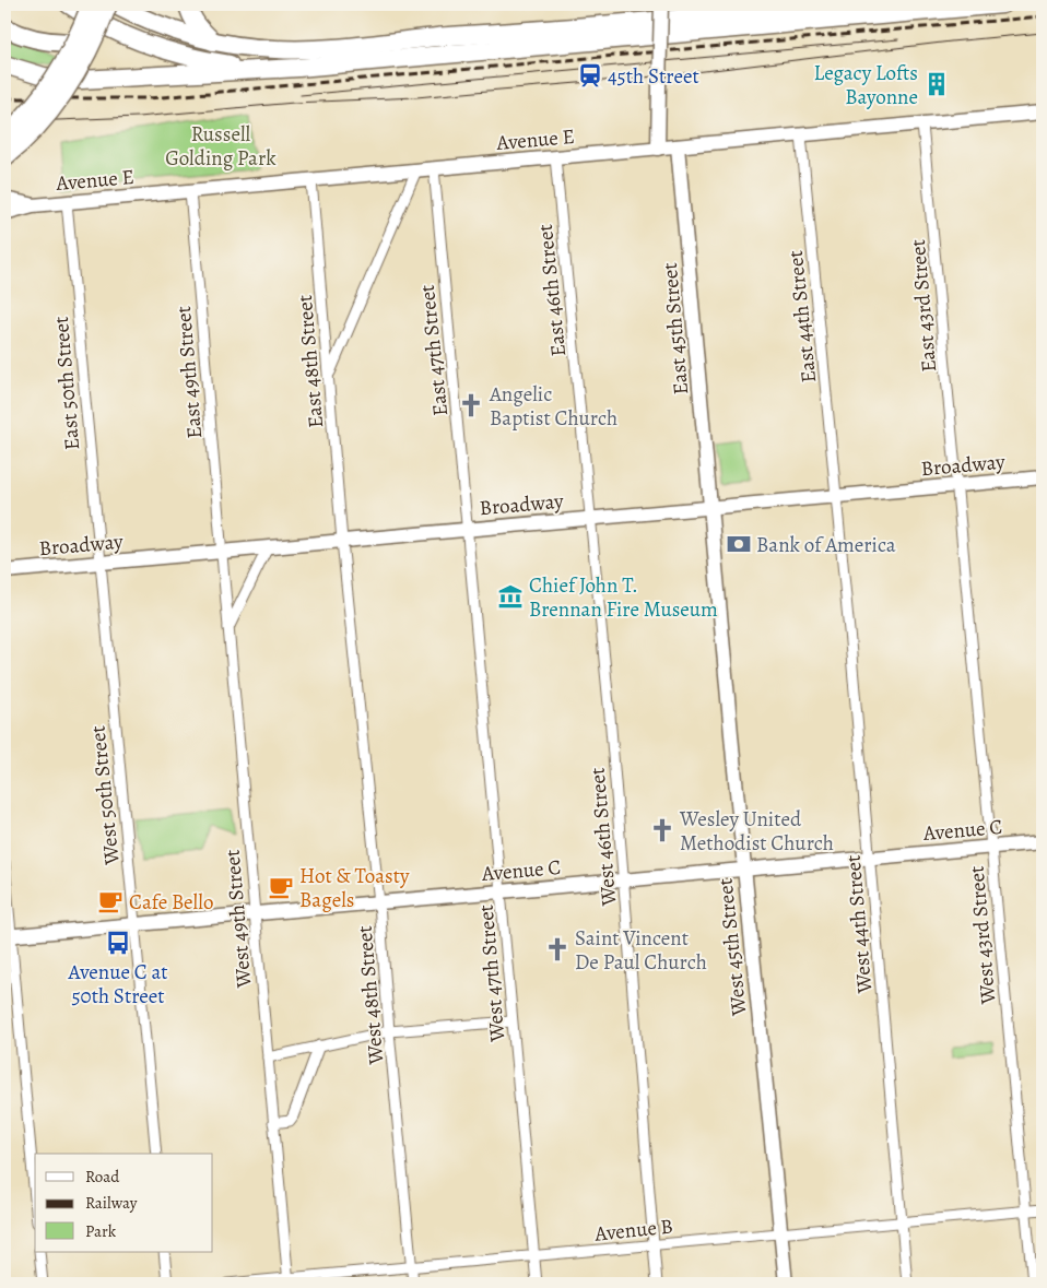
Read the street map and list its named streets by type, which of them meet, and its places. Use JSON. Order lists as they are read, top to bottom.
{
  "streets": {
    "street": [
      "Avenue E",
      "East 46th Street",
      "East 43rd Street",
      "East 44th Street",
      "East 45th Street",
      "East 47th Street",
      "East 48th Street",
      "East 49th Street",
      "East 50th Street",
      "Broadway",
      "West 50th Street",
      "Avenue C",
      "West 46th Street",
      "West 49th Street",
      "West 44th Street",
      "West 43rd Street",
      "West 45th Street",
      "West 47th Street",
      "West 48th Street",
      "Avenue B"
    ]
  },
  "crossings": [
    ["Avenue E", "East 46th Street"],
    ["Avenue E", "East 43rd Street"],
    ["Avenue E", "East 44th Street"],
    ["Avenue E", "East 45th Street"],
    ["Avenue E", "East 47th Street"],
    ["Avenue E", "East 48th Street"],
    ["Avenue E", "East 49th Street"],
    ["Avenue E", "East 50th Street"],
    ["East 46th Street", "Broadway"],
    ["East 46th Street", "West 46th Street"],
    ["East 43rd Street", "Broadway"],
    ["East 43rd Street", "West 43rd Street"],
    ["East 44th Street", "Broadway"],
    ["East 44th Street", "West 44th Street"],
    ["East 45th Street", "Broadway"],
    ["East 45th Street", "West 45th Street"],
    ["East 47th Street", "Broadway"],
    ["East 47th Street", "West 47th Street"],
    ["East 48th Street", "Broadway"],
    ["East 48th Street", "West 48th Street"],
    ["East 49th Street", "Broadway"],
    ["East 49th Street", "West 49th Street"],
    ["East 50th Street", "Broadway"],
    ["East 50th Street", "West 50th Street"],
    ["Broadway", "West 50th Street"],
    ["Broadway", "West 46th Street"],
    ["Broadway", "West 49th Street"],
    ["Broadway", "West 44th Street"],
    ["Broadway", "West 43rd Street"],
    ["Broadway", "West 45th Street"],
    ["Broadway", "West 47th Street"],
    ["Broadway", "West 48th Street"],
    ["West 50th Street", "Avenue C"],
    ["Avenue C", "West 46th Street"],
    ["Avenue C", "West 49th Street"],
    ["Avenue C", "West 44th Street"],
    ["Avenue C", "West 43rd Street"],
    ["Avenue C", "West 45th Street"],
    ["Avenue C", "West 47th Street"],
    ["Avenue C", "West 48th Street"],
    ["West 46th Street", "Avenue B"],
    ["West 49th Street", "Avenue B"],
    ["West 44th Street", "Avenue B"],
    ["West 43rd Street", "Avenue B"],
    ["West 45th Street", "Avenue B"],
    ["West 47th Street", "Avenue B"],
    ["West 48th Street", "Avenue B"]
  ],
  "parks": ["Russell Golding Park"],
  "places": {
    "station": ["45th Street"],
    "building": ["Legacy Lofts Bayonne"],
    "church": ["Angelic Baptist Church", "Wesley United Methodist Church", "Saint Vincent De Paul Church"],
    "bank": ["Bank of America"],
    "museum": ["Chief John T. Brennan Fire Museum"],
    "cafe": ["Hot & Toasty Bagels", "Cafe Bello"],
    "bus stop": ["Avenue C at 50th Street"]
  },
  "legend": ["Road", "Railway", "Park"]
}
